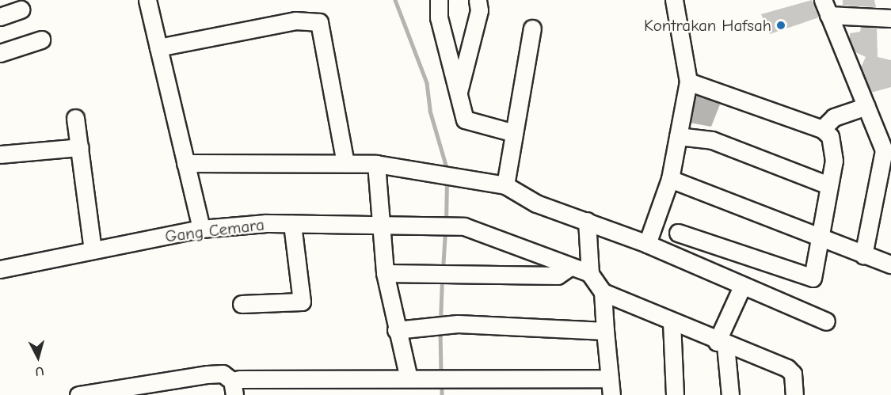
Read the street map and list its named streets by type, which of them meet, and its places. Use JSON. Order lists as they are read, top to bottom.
{
  "streets": {
    "street": ["Gang Cemara"]
  },
  "places": ["Kontrakan Hafsah"],
  "north": "bottom"
}
